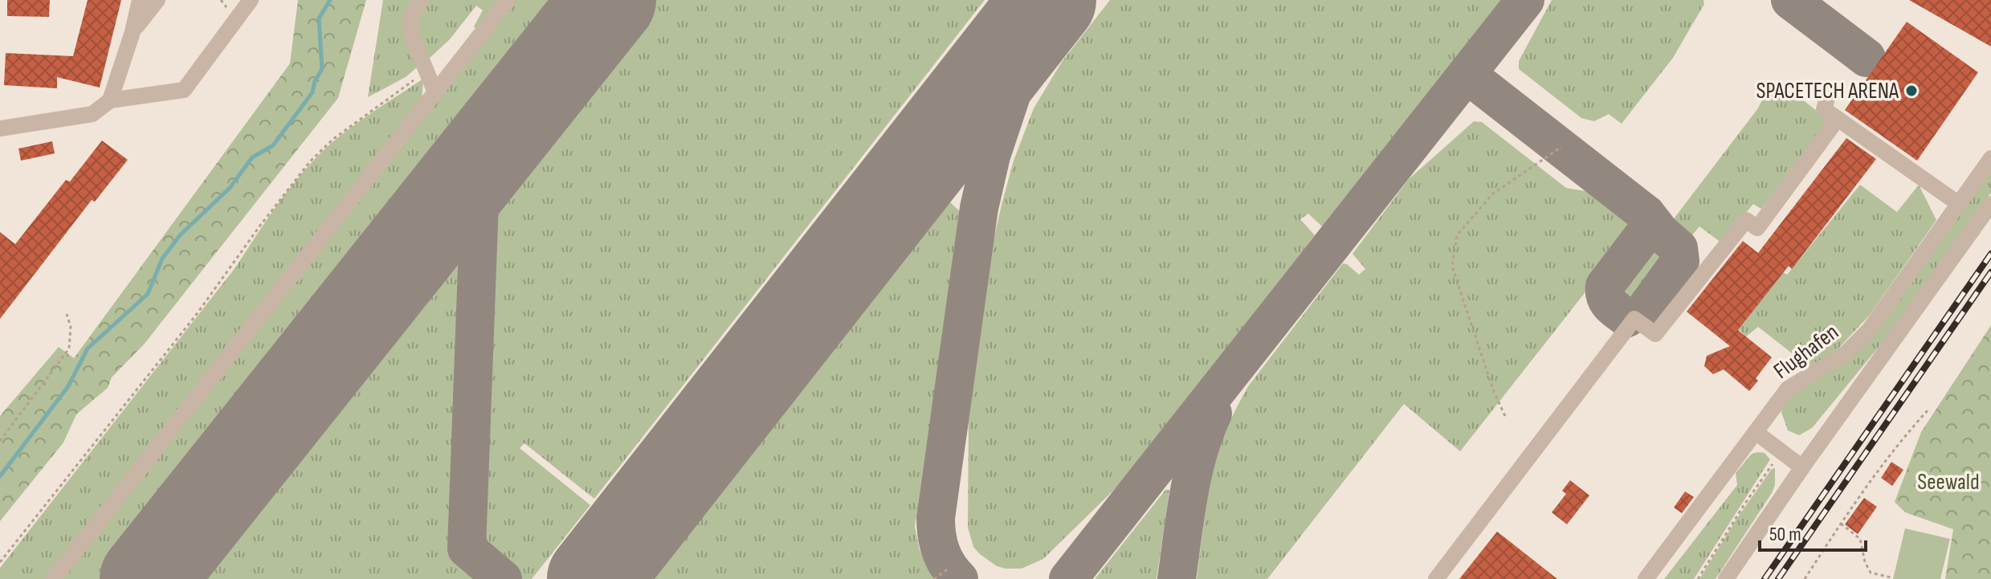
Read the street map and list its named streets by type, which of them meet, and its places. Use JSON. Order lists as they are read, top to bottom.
{
  "streets": {
    "street": ["Flughafen"]
  },
  "parks": ["Seewald"],
  "places": ["SPACETECH ARENA"],
  "scale_bar": "50 m"
}
